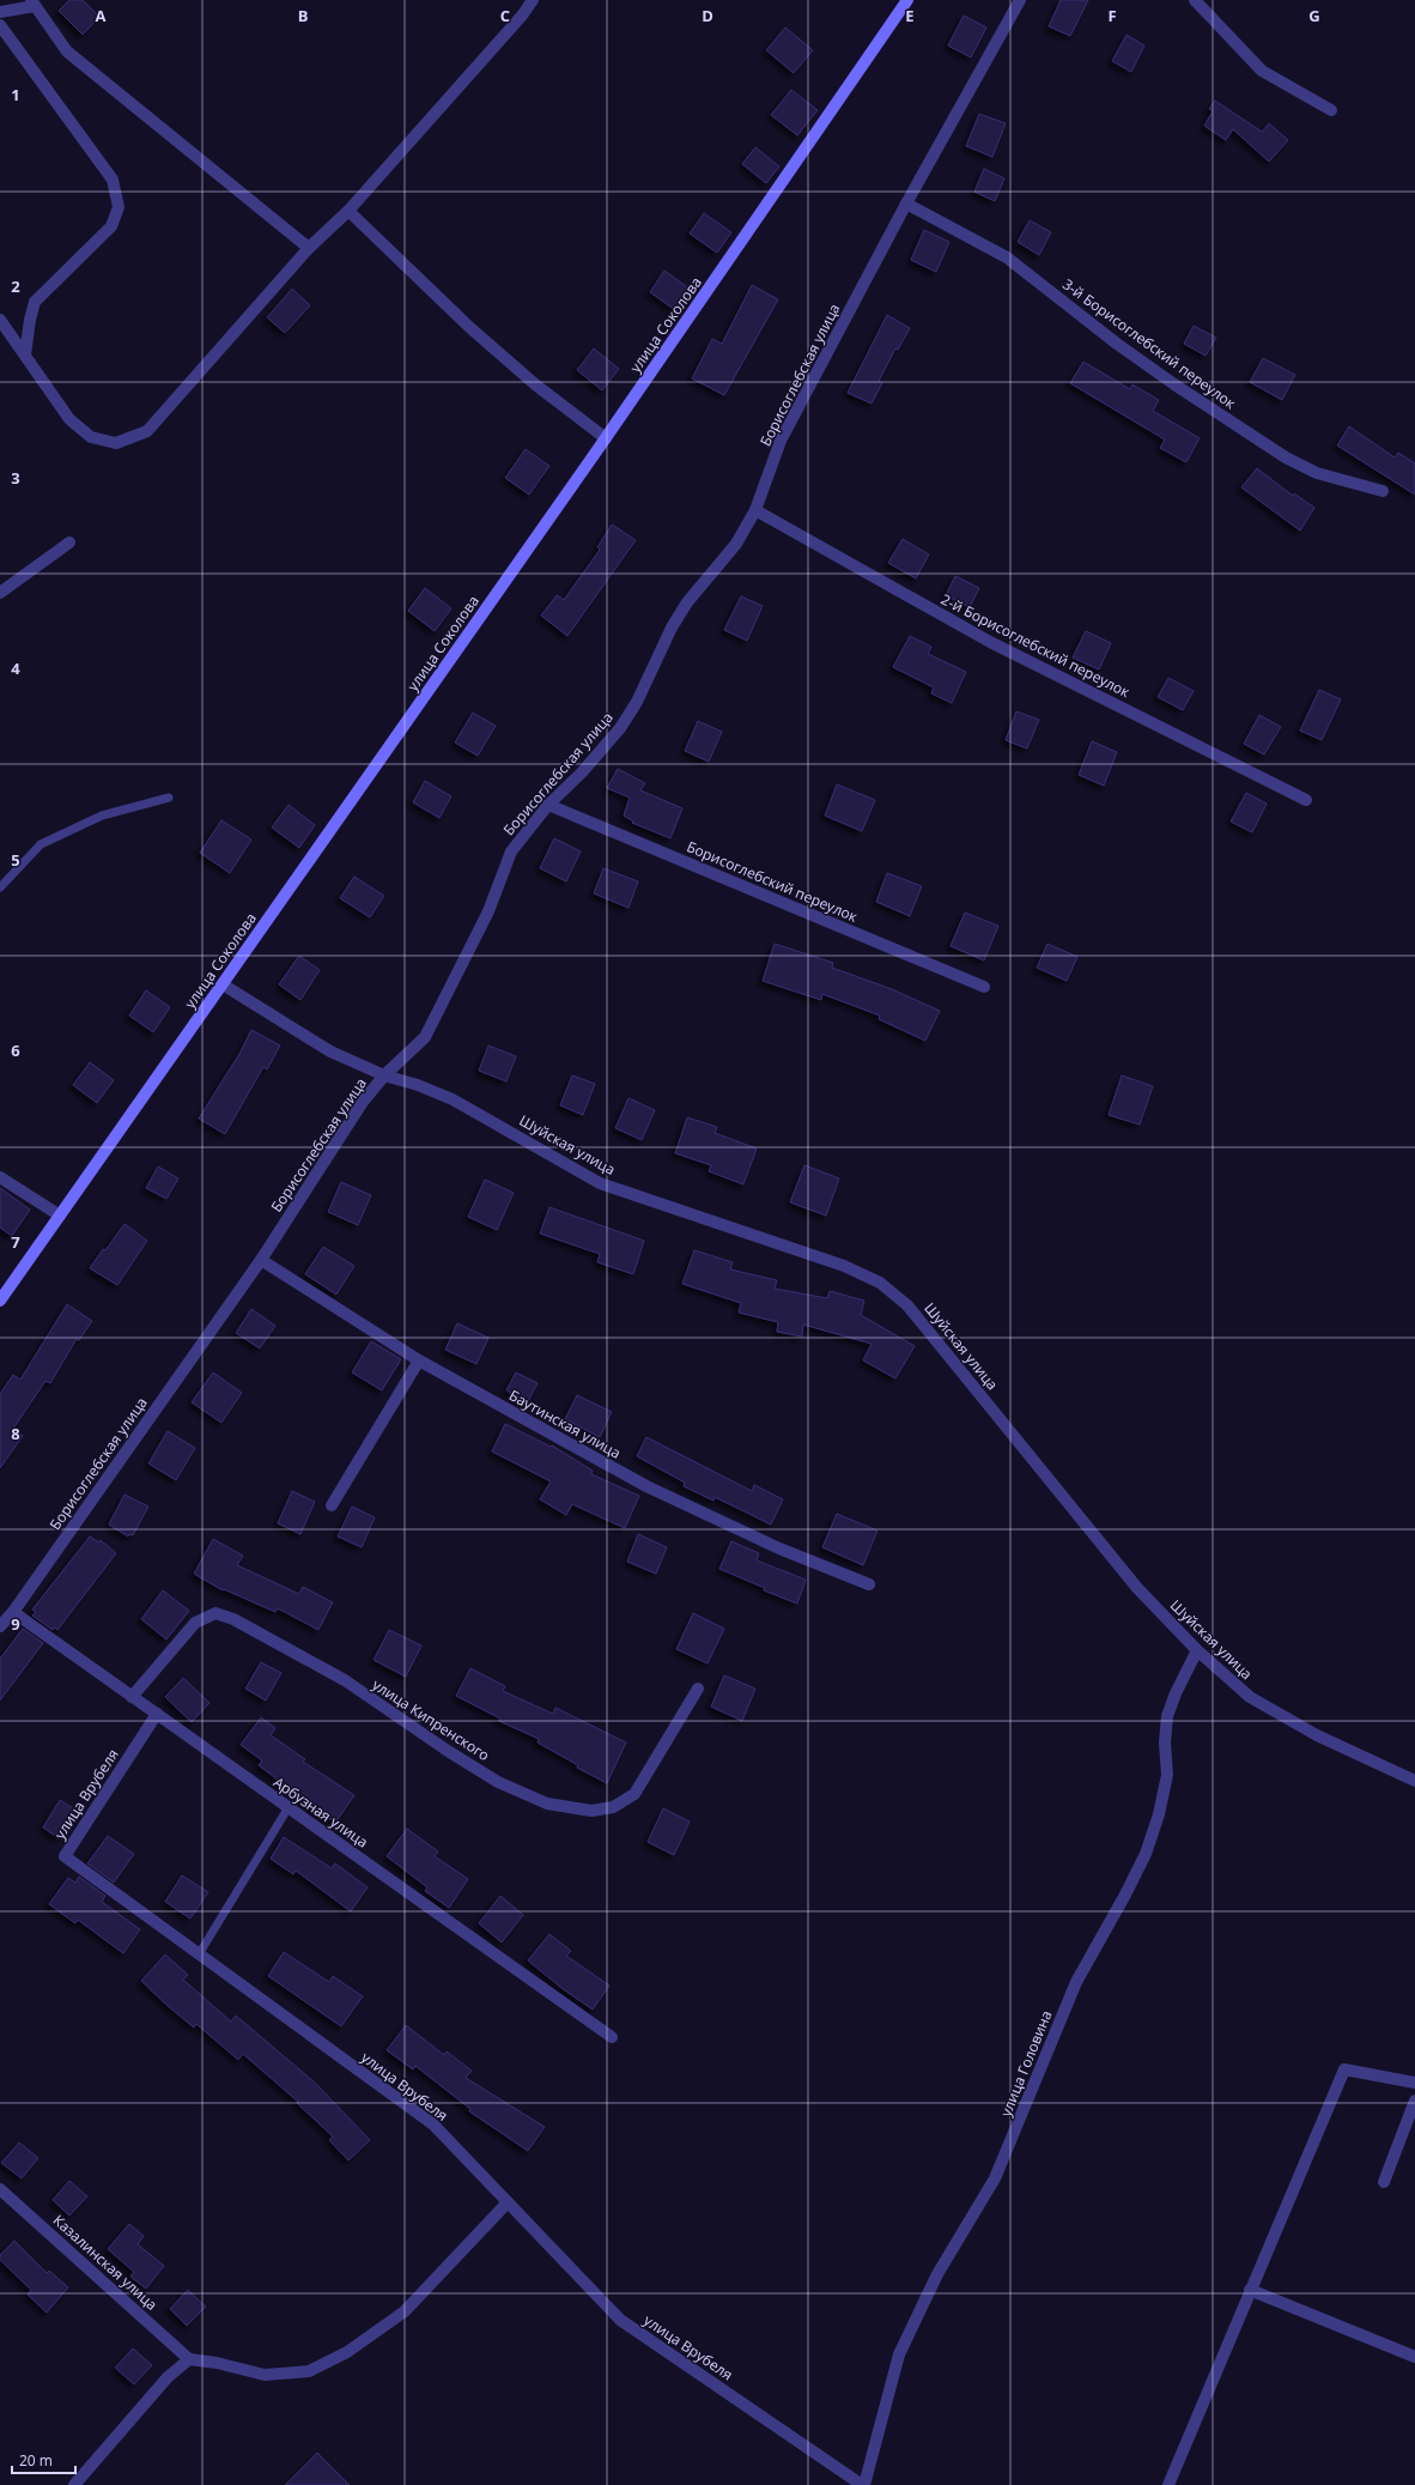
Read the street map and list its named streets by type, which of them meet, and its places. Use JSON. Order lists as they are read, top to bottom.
{
  "streets": {
    "main road": ["улица Соколова"],
    "street": [
      "3-й Борисоглебский переулок",
      "Борисоглебская улица",
      "2-й Борисоглебский переулок",
      "Борисоглебский переулок",
      "Шуйская улица",
      "Баутинская улица",
      "улица Кипренского",
      "улица Врубеля",
      "Арбузная улица",
      "улица Головина",
      "Казалинская улица"
    ]
  },
  "crossings": [
    ["улица Соколова", "Шуйская улица"],
    ["3-й Борисоглебский переулок", "Борисоглебская улица"],
    ["Борисоглебская улица", "2-й Борисоглебский переулок"],
    ["Борисоглебская улица", "Борисоглебский переулок"],
    ["Борисоглебская улица", "Шуйская улица"],
    ["Борисоглебская улица", "Баутинская улица"],
    ["Борисоглебская улица", "Арбузная улица"],
    ["Шуйская улица", "улица Головина"],
    ["улица Кипренского", "Арбузная улица"],
    ["улица Врубеля", "Арбузная улица"],
    ["улица Врубеля", "улица Головина"]
  ],
  "scale_bar": "20 m",
  "grid": {
    "columns": [
      "A",
      "B",
      "C",
      "D",
      "E",
      "F",
      "G"
    ],
    "rows": [
      "1",
      "2",
      "3",
      "4",
      "5",
      "6",
      "7",
      "8",
      "9"
    ]
  }
}
